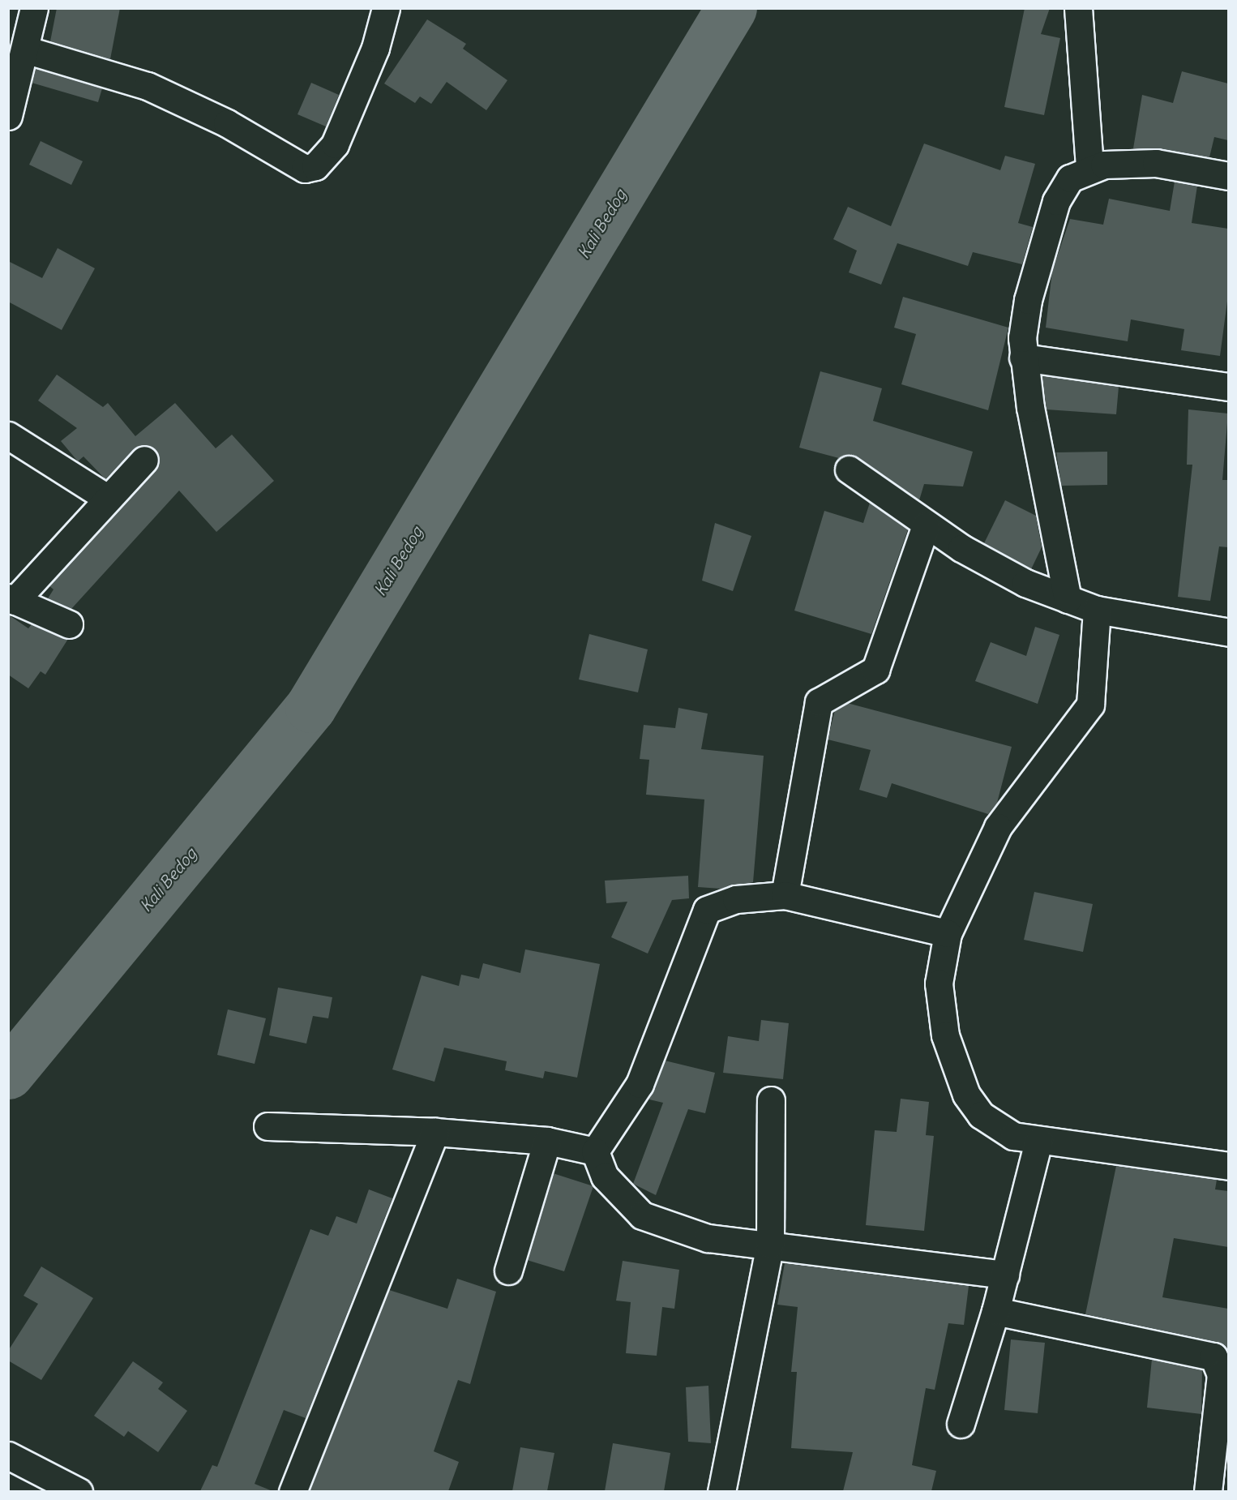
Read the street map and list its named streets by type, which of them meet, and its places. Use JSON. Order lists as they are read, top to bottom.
{
  "water": ["Kali Bedog"]
}
